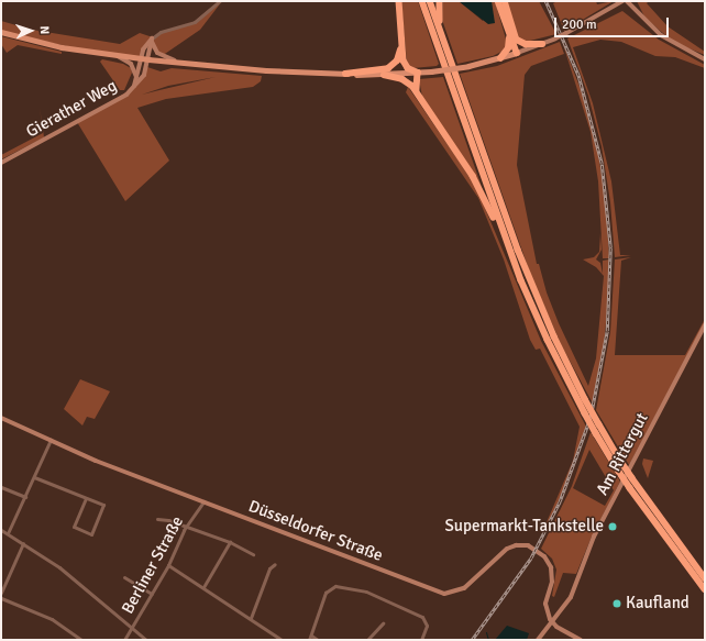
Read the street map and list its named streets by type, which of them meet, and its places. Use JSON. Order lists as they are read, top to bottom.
{
  "streets": {
    "street": [
      "Gierather Weg",
      "Am Rittergut",
      "Düsseldorfer Straße",
      "Berliner Straße"
    ]
  },
  "crossings": [
    ["Am Rittergut", "Düsseldorfer Straße"],
    ["Düsseldorfer Straße", "Berliner Straße"]
  ],
  "places": ["Supermarkt-Tankstelle", "Kaufland"],
  "scale_bar": "200 m",
  "north": "right"
}
